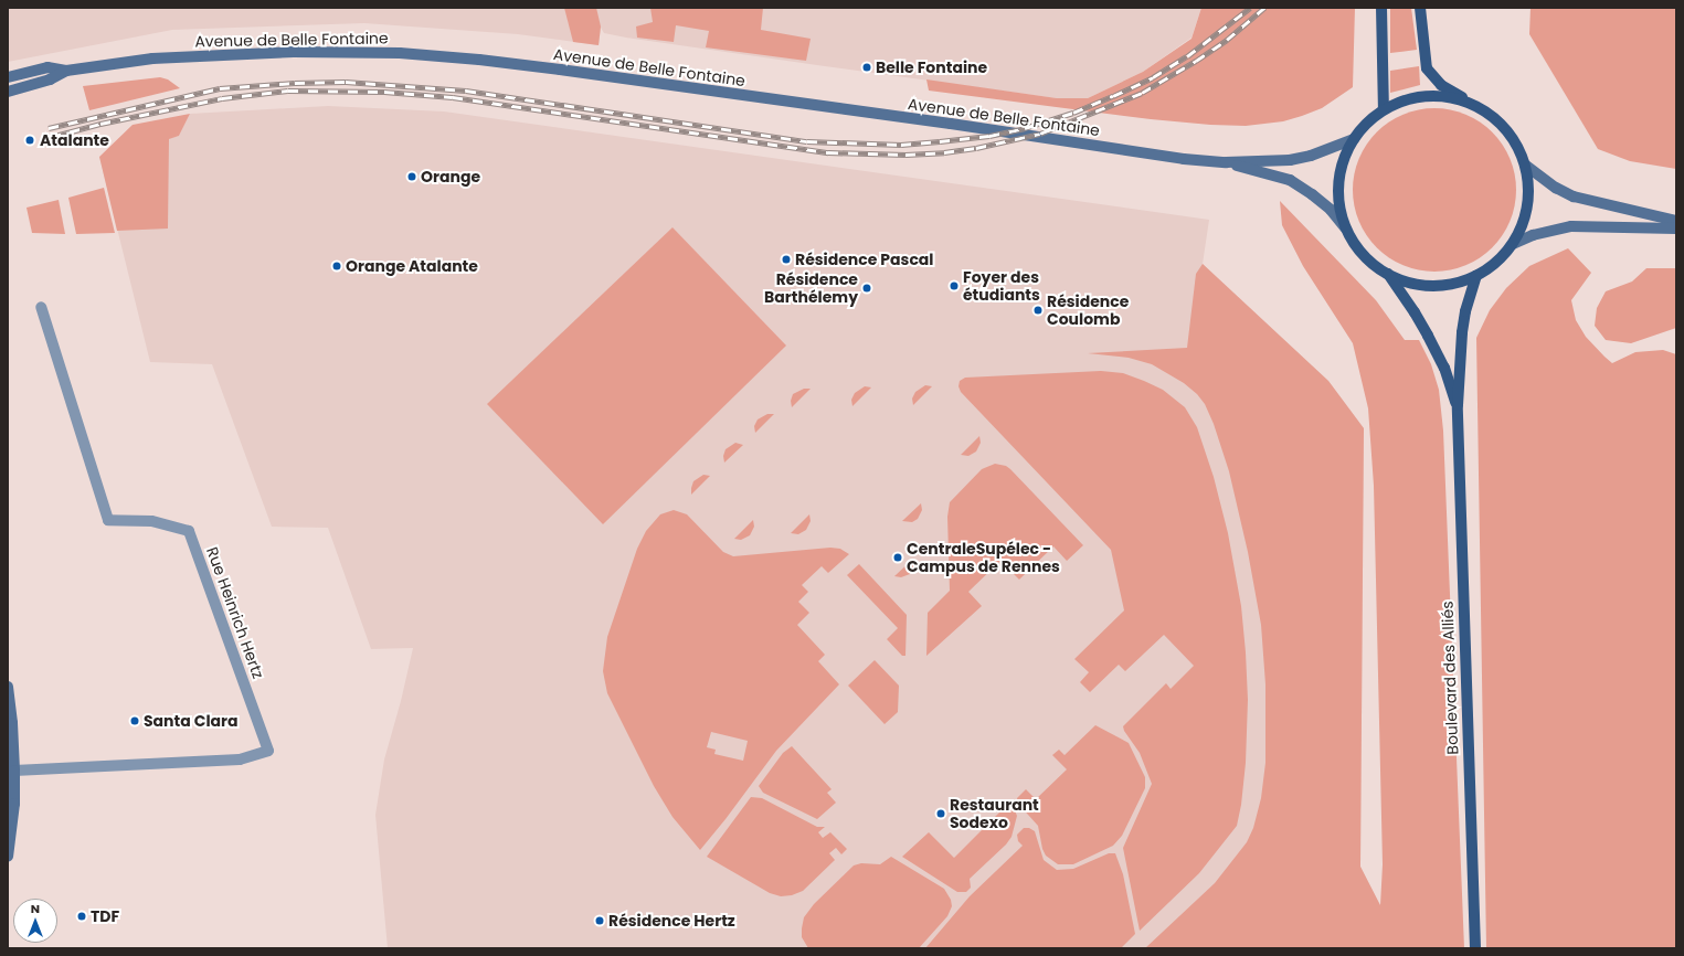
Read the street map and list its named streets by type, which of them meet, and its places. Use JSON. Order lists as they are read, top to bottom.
{
  "streets": {
    "main road": ["Avenue de Belle Fontaine", "Boulevard des Alliés"],
    "street": ["Rue Heinrich Hertz"]
  },
  "places": [
    "Belle Fontaine",
    "Atalante",
    "Orange",
    "Résidence Pascal",
    "Orange Atalante",
    "Foyer des étudiants",
    "Résidence Barthélemy",
    "Résidence Coulomb",
    "CentraleSupélec - Campus de Rennes",
    "Santa Clara",
    "Restaurant Sodexo",
    "TDF",
    "Résidence Hertz"
  ],
  "north": "top"
}
